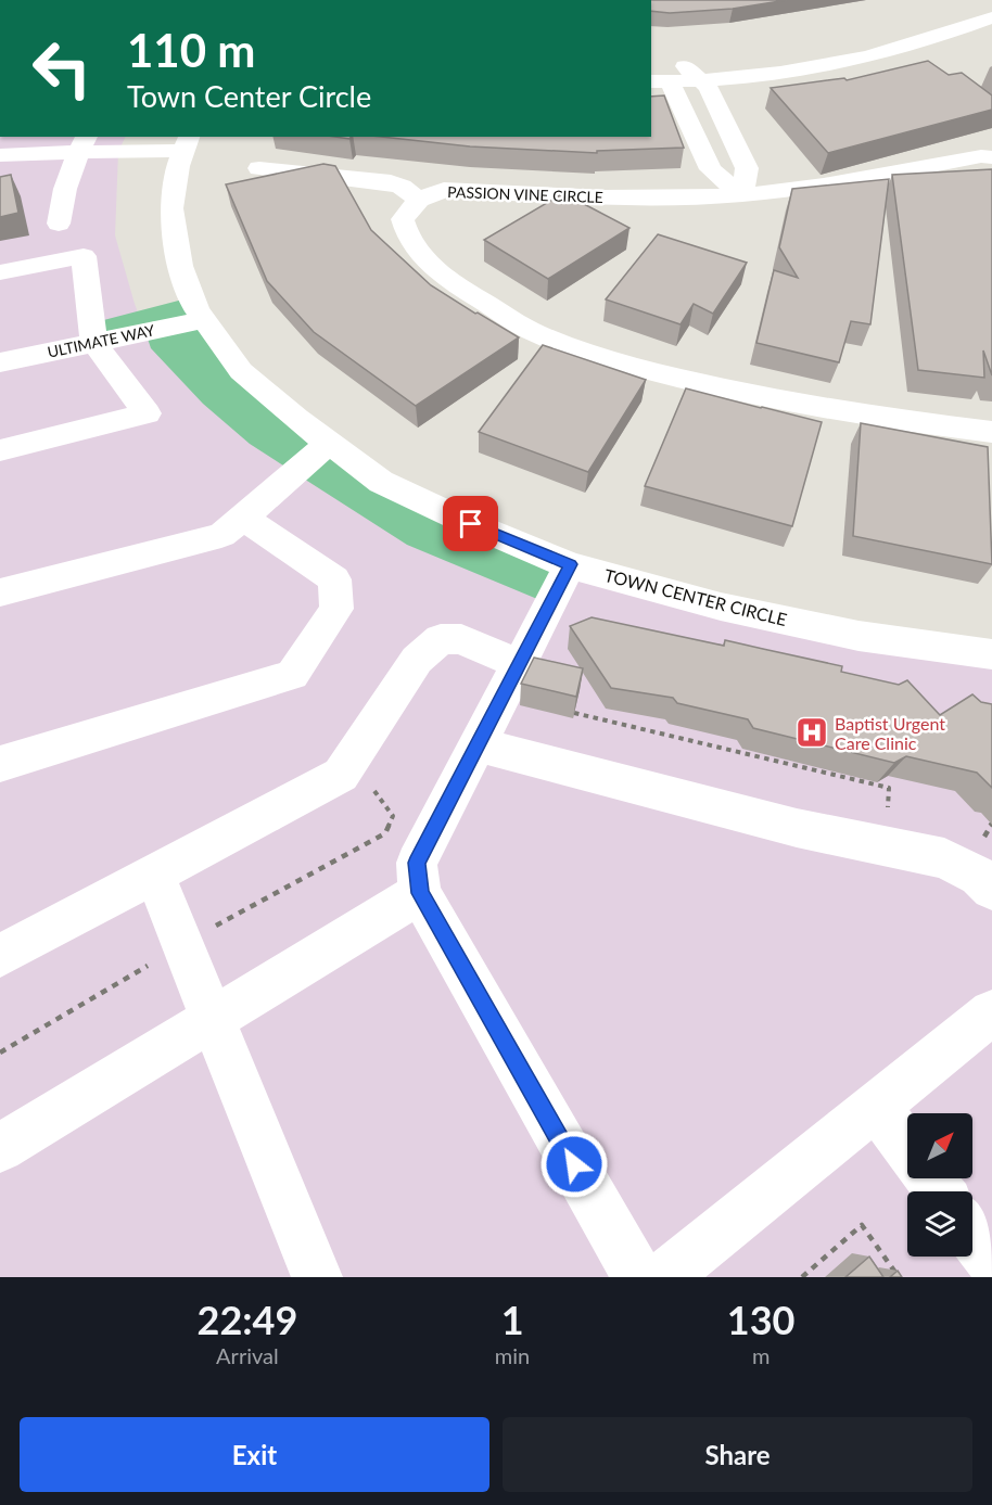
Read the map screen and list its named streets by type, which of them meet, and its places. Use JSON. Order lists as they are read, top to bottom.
{
  "streets": {
    "street": ["PASSION VINE CIRCLE", "ULTIMATE WAY", "TOWN CENTER CIRCLE"]
  },
  "crossings": [
    ["ULTIMATE WAY", "TOWN CENTER CIRCLE"]
  ],
  "places": {
    "hospital": ["Baptist Urgent Care Clinic"]
  },
  "north": "top right",
  "page": {
    "turn": ["110 m", "Town Center Circle"],
    "eta": [
      "22:49",
      "Arrival",
      "1",
      "min",
      "130",
      "m"
    ],
    "buttons": ["Exit", "Share"]
  }
}
